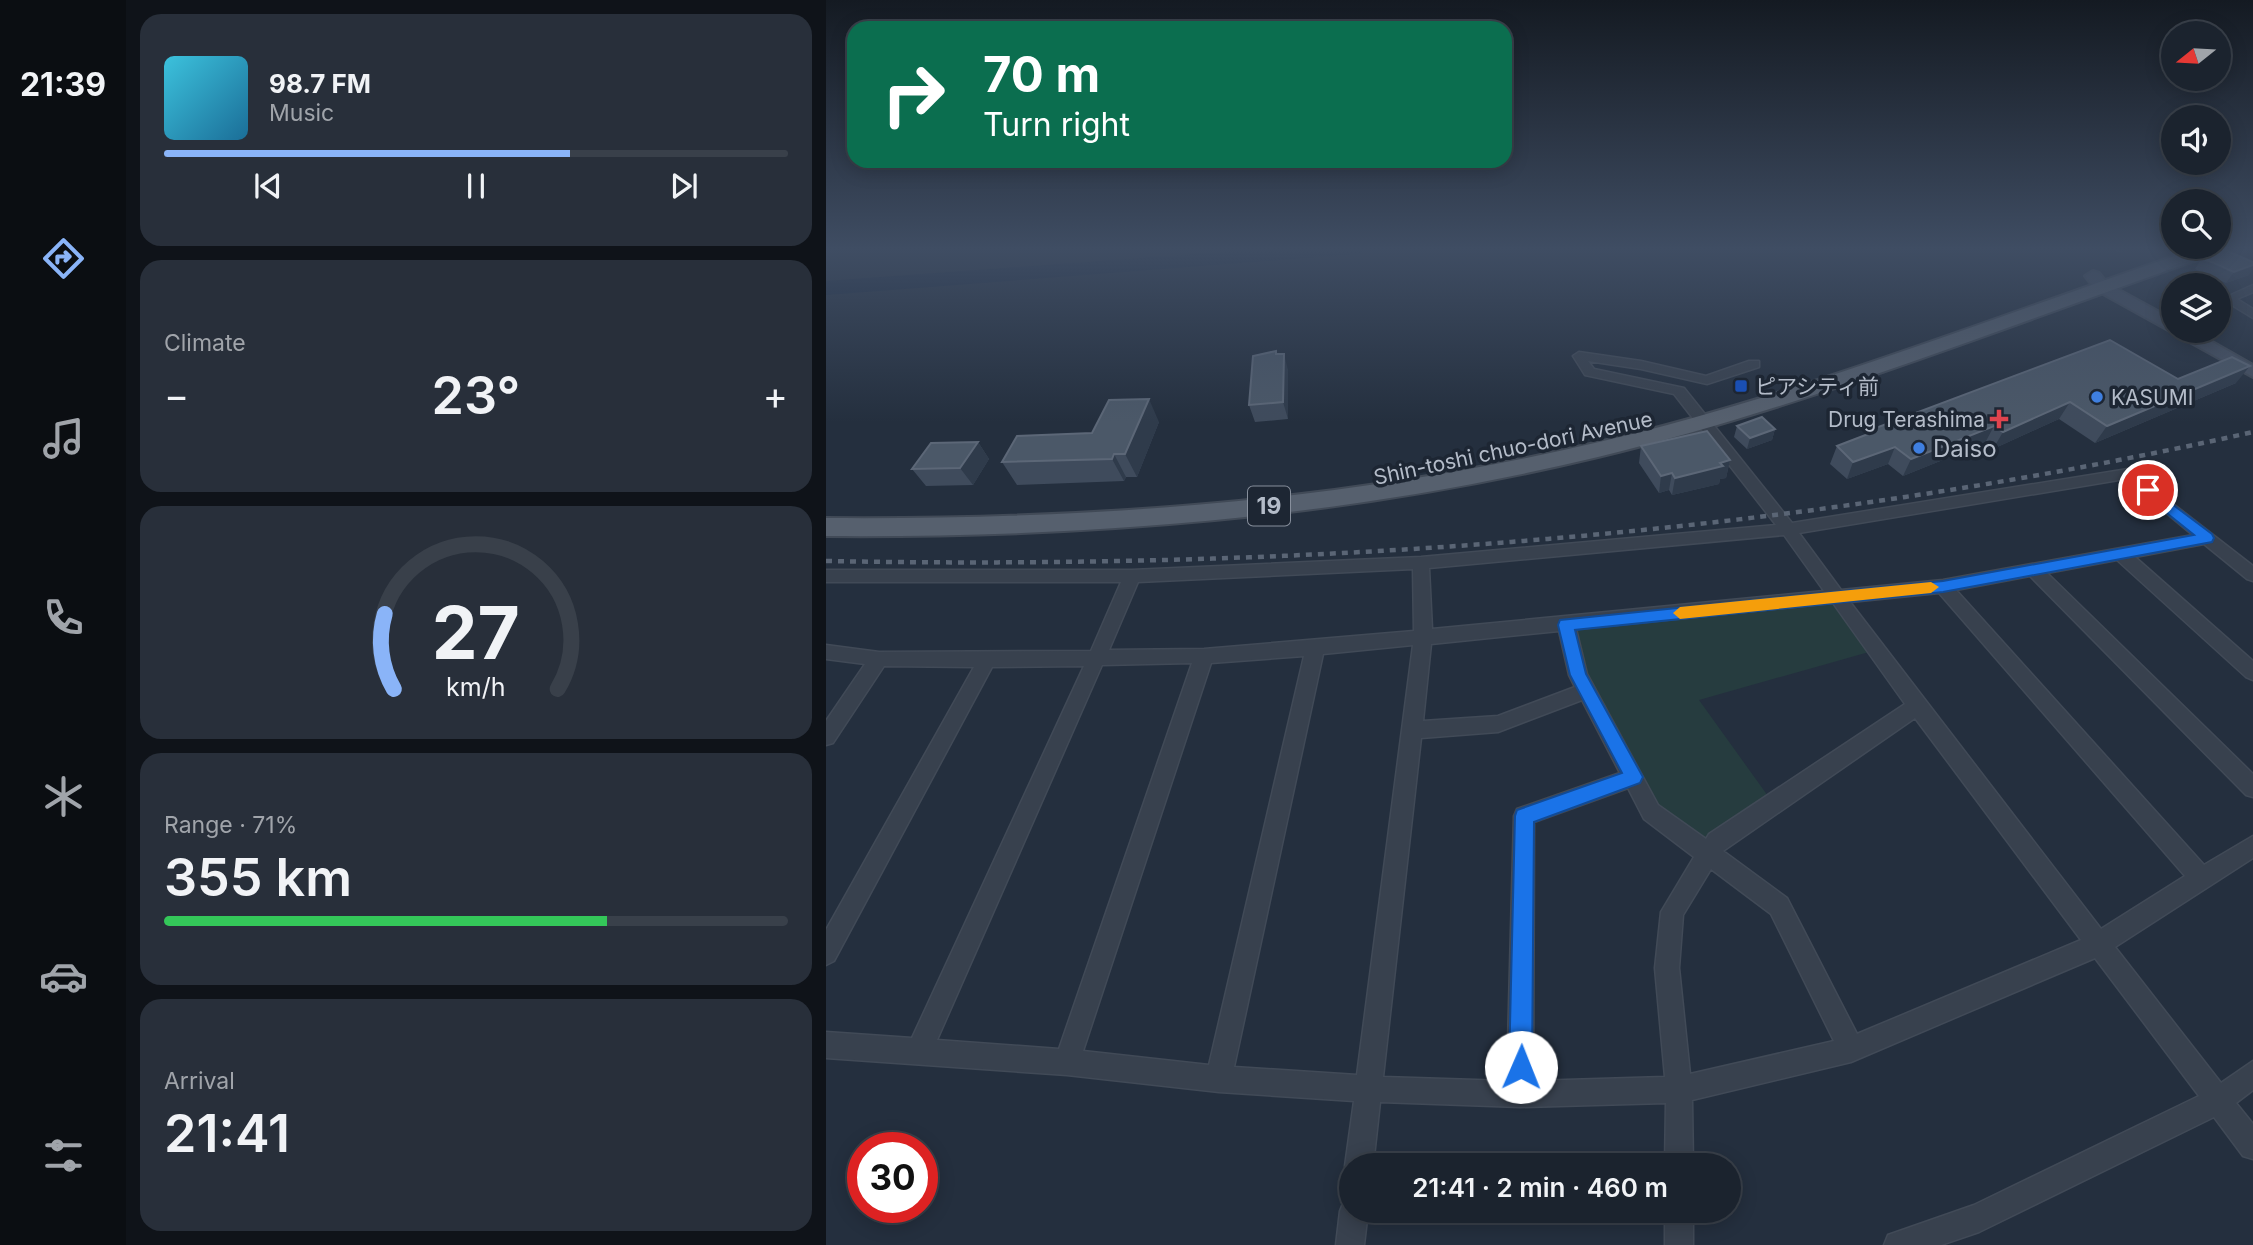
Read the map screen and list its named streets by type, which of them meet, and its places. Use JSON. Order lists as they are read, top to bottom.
{
  "streets": {
    "main road": ["Shin-toshi chuo-dori Avenue", "19"]
  },
  "crossings": [
    ["Shin-toshi chuo-dori Avenue", "19"]
  ],
  "places": {
    "transit": ["ピアシティ前"],
    "other": ["KASUMI", "Daiso"],
    "health": ["Drug Terashima"]
  },
  "north": "left",
  "page": {
    "tabs": "21:39",
    "turn": ["70 m", "Turn right"],
    "song": ["98.7 FM", "Music"],
    "tile": [
      "Climate",
      ["Range · 71%", "355 km"],
      ["Arrival", "21:41"]
    ],
    "heat": ["−", "23°", "+"],
    "limit": "30",
    "trip": "21:41 · 2 min · 460 m",
    "gauge": ["27", "km/h"]
  }
}
